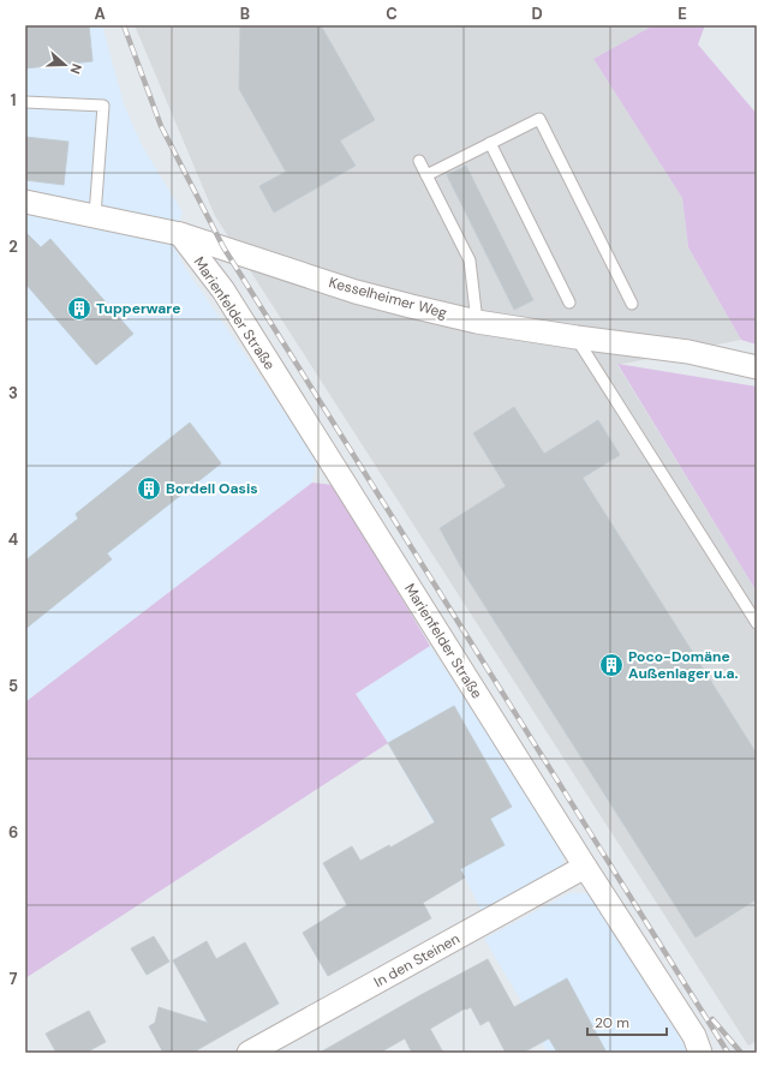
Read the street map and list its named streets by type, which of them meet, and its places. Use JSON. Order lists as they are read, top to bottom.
{
  "streets": {
    "street": ["Kesselheimer Weg", "Marienfelder Straße", "In den Steinen"]
  },
  "crossings": [
    ["Kesselheimer Weg", "Marienfelder Straße"],
    ["Marienfelder Straße", "In den Steinen"]
  ],
  "places": {
    "building": ["Tupperware", "Bordell Oasis", "Poco-Domäne Außenlager u.a."]
  },
  "scale_bar": "20 m",
  "north": "right",
  "grid": {
    "columns": [
      "A",
      "B",
      "C",
      "D",
      "E"
    ],
    "rows": [
      "1",
      "2",
      "3",
      "4",
      "5",
      "6",
      "7"
    ]
  }
}
